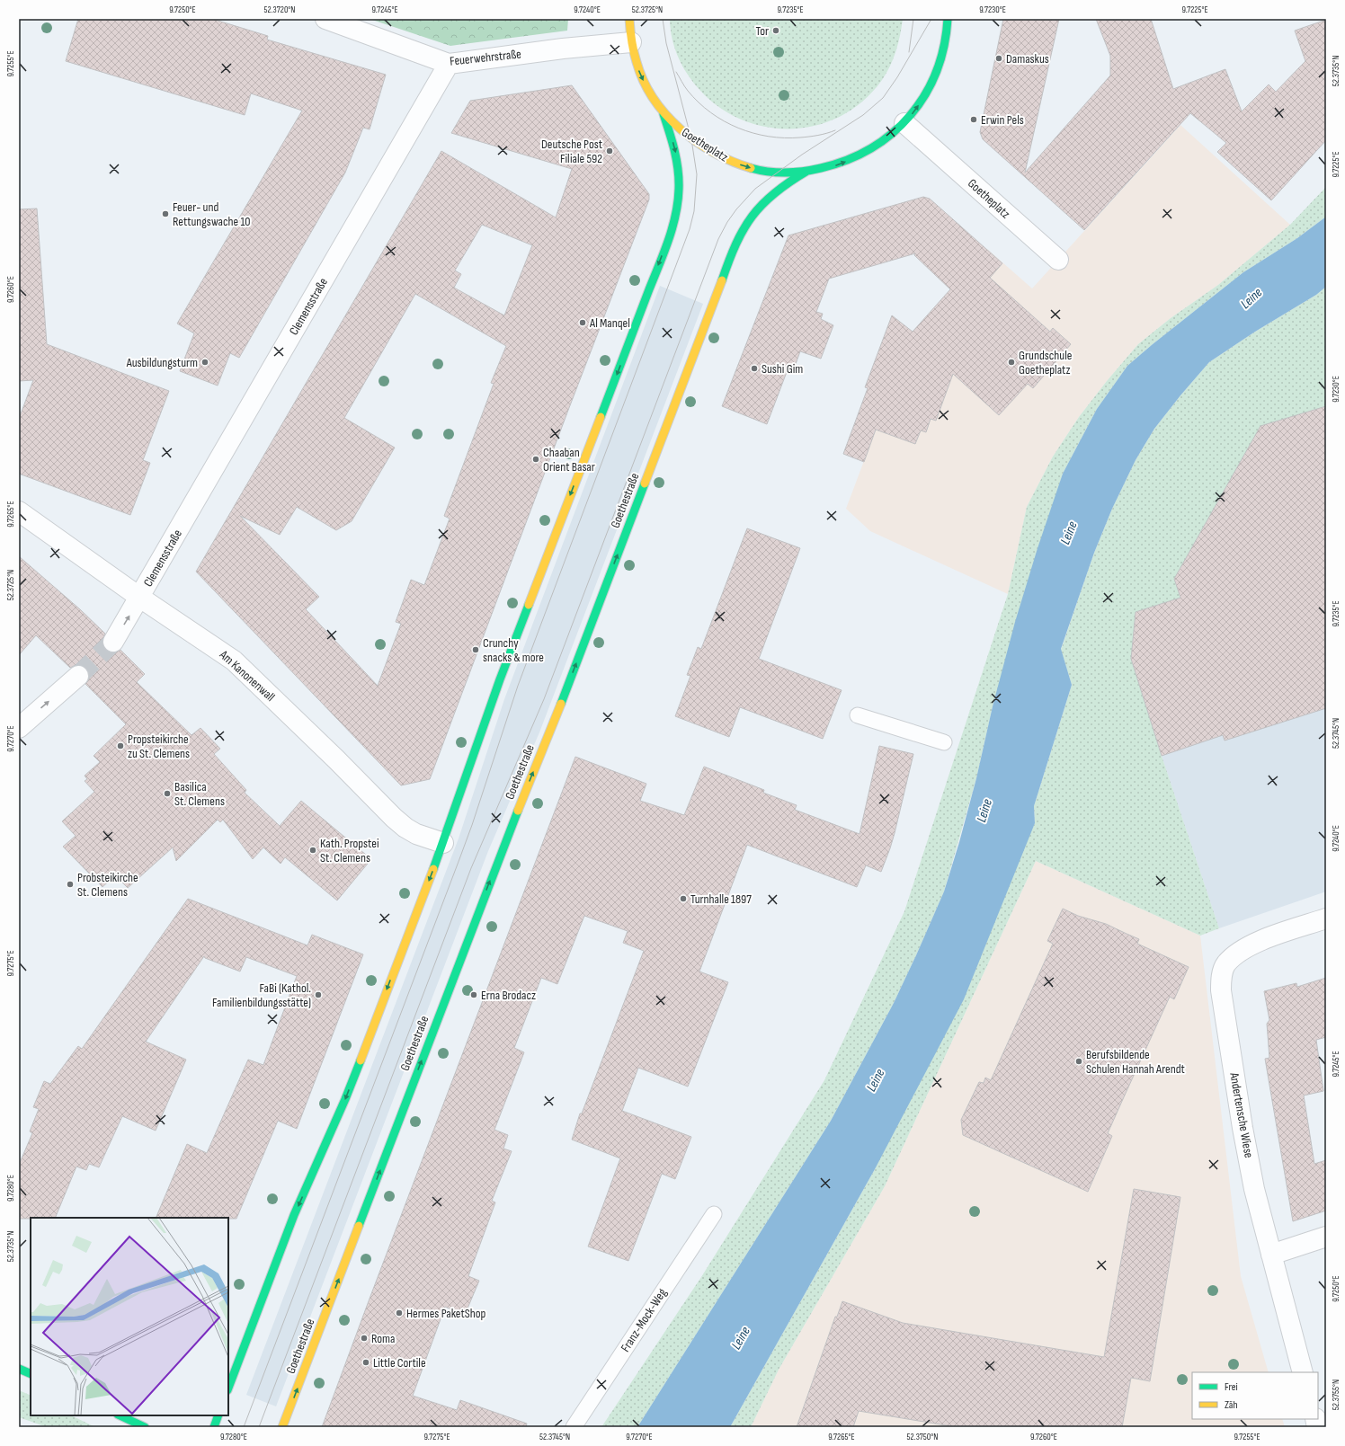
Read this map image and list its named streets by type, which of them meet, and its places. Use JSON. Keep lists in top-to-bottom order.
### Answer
{
  "streets": {
    "street": [
      "Feuerwehrstraße",
      "Goetheplatz",
      "Clemensstraße",
      "Goethestraße",
      "Am Kanonenwall",
      "Andertensche Wiese"
    ],
    "lane": ["Franz-Mock-Weg"]
  },
  "crossings": [
    ["Feuerwehrstraße", "Goetheplatz"],
    ["Feuerwehrstraße", "Clemensstraße"],
    ["Goetheplatz", "Goethestraße"],
    ["Clemensstraße", "Am Kanonenwall"]
  ],
  "water": ["Leine"],
  "places": [
    "Tor",
    "Damaskus",
    "Erwin Pels",
    "Deutsche Post Filiale 592",
    "Feuer- und Rettungswache 10",
    "Al Manqel",
    "Ausbildungsturm",
    "Grundschule Goetheplatz",
    "Sushi Gim",
    "Chaaban Orient Basar",
    "Crunchy snacks & more",
    "Propsteikirche zu St. Clemens",
    "Basilica St. Clemens",
    "Kath. Propstei St. Clemens",
    "Probsteikirche St. Clemens",
    "Turnhalle 1897",
    "FaBi (Kathol. Familienbildungsstätte)",
    "Erna Brodacz",
    "Berufsbildende Schulen Hannah Arendt",
    "Hermes PaketShop",
    "Roma",
    "Little Cortile"
  ],
  "legend": ["Frei", "Zäh"],
  "coordinates": [
    "9.7250°E",
    "52.3720°N",
    "9.7245°E",
    "9.7240°E",
    "52.3725°N",
    "9.7235°E",
    "9.7230°E",
    "9.7225°E",
    "9.7255°E",
    "52.3735°N",
    "9.7260°E",
    "9.7265°E",
    "52.3745°N",
    "9.7270°E",
    "9.7275°E",
    "9.7280°E",
    "52.3755°N",
    "52.3750°N"
  ]
}
